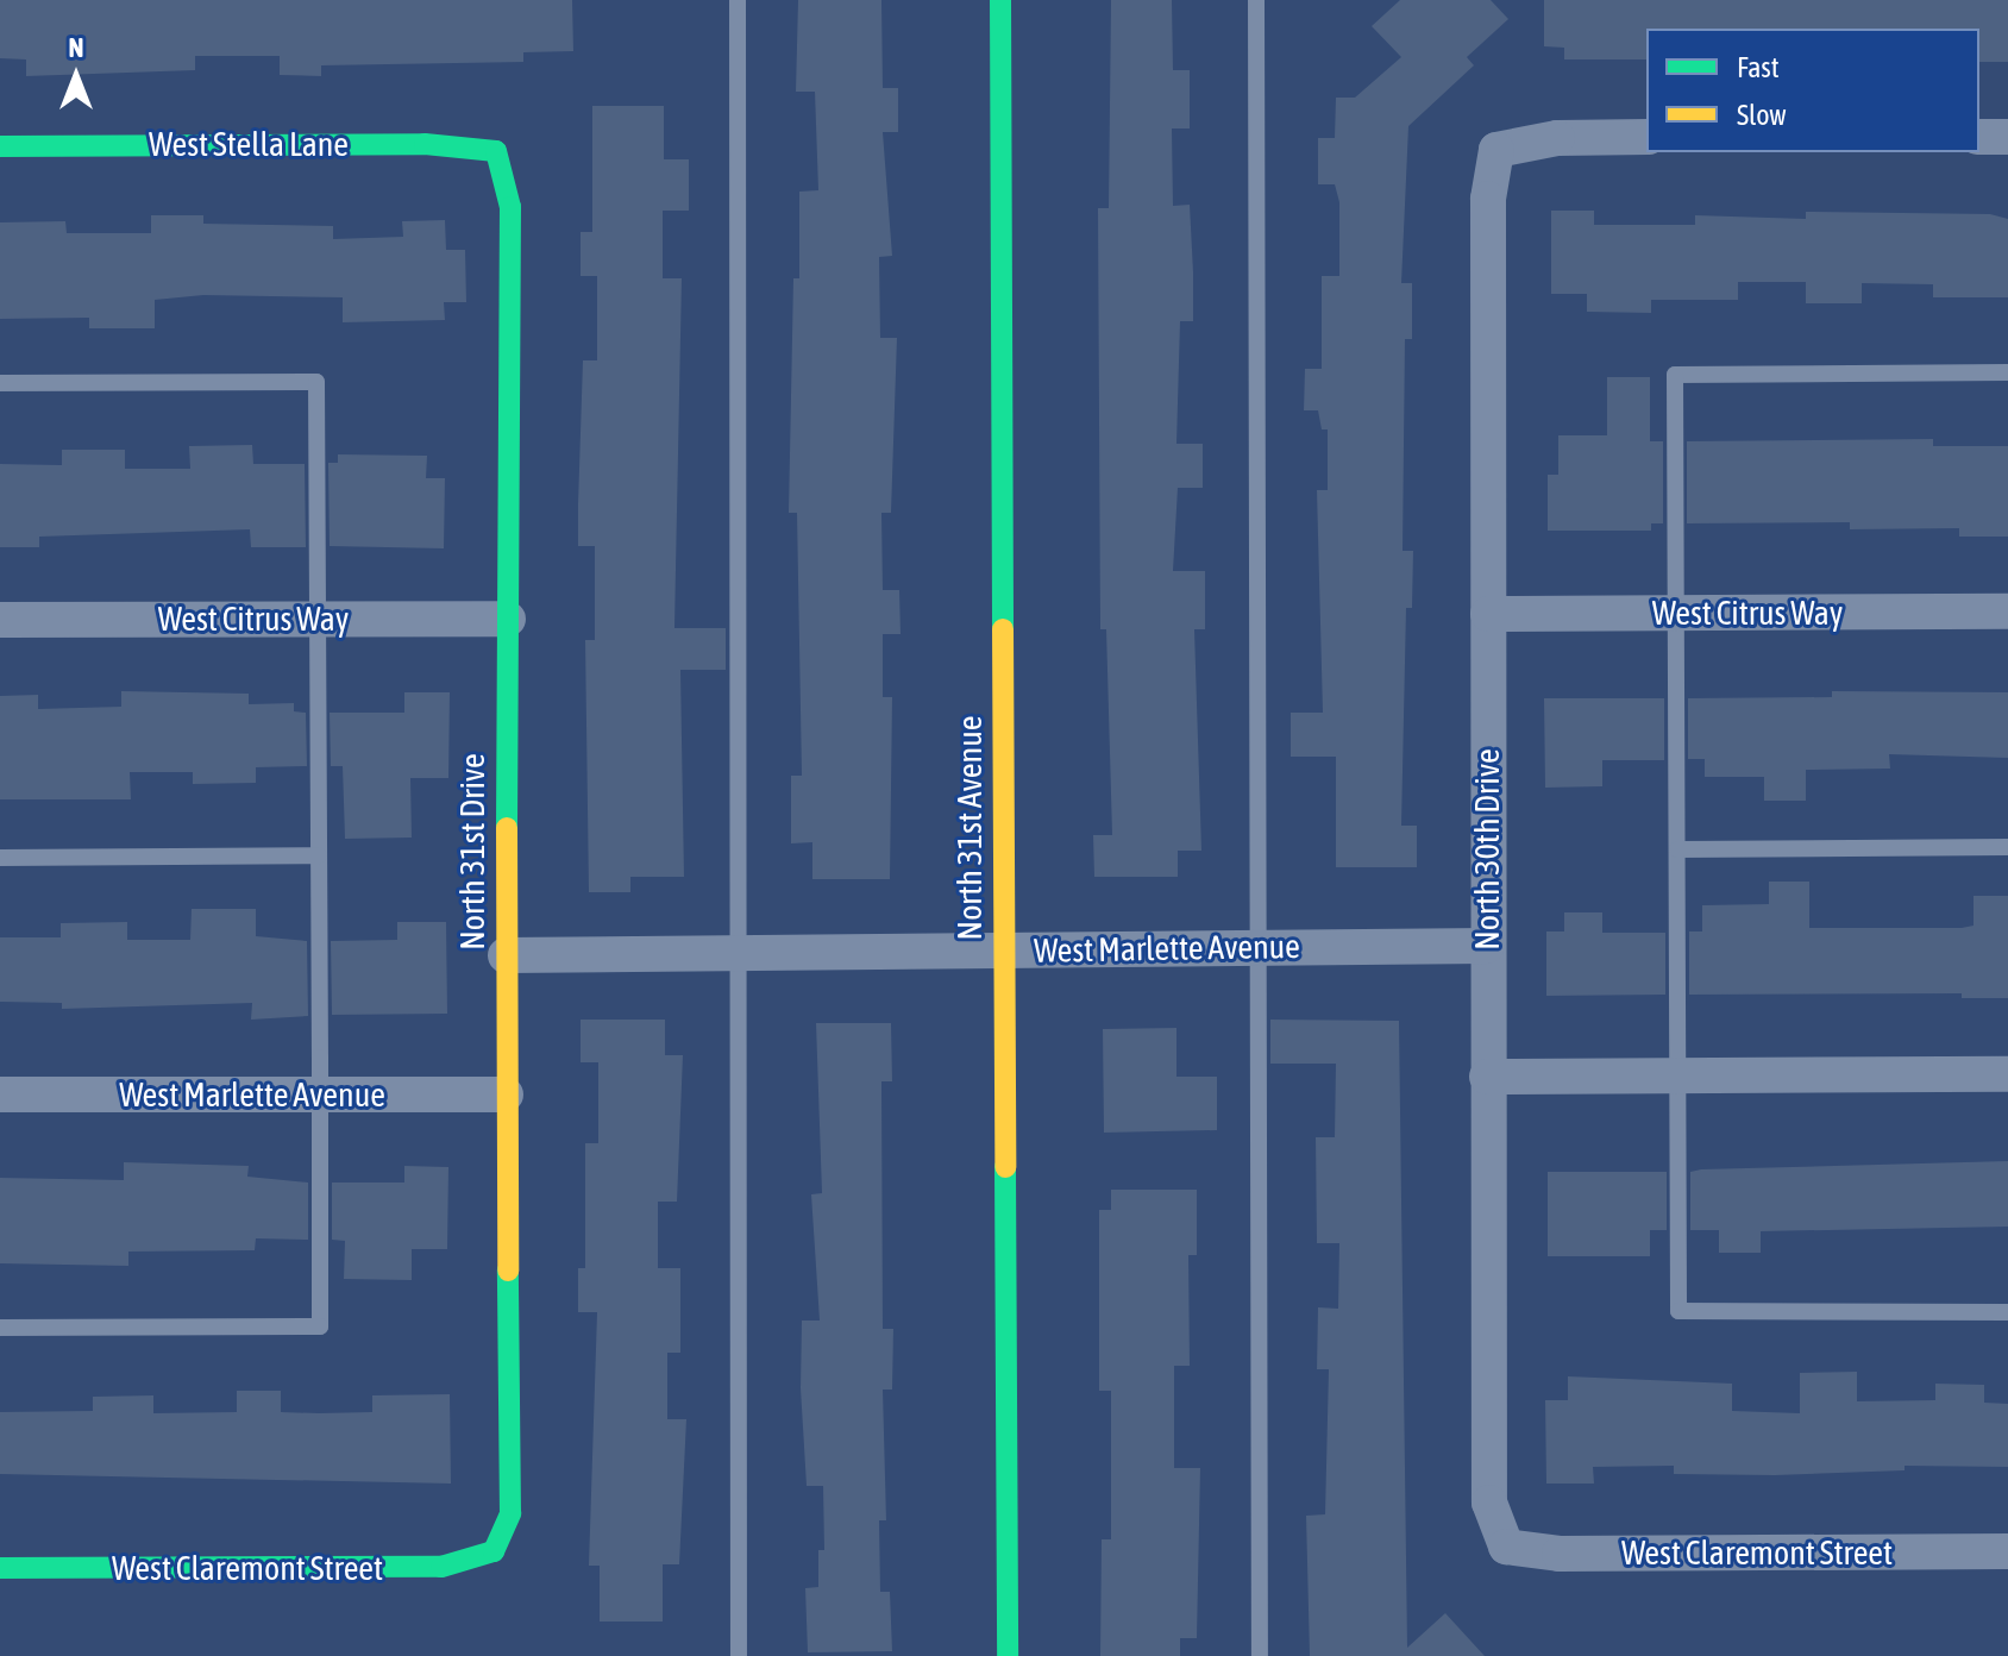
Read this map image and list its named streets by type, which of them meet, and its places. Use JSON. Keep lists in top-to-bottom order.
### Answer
{
  "streets": {
    "street": [
      "West Stella Lane",
      "West Citrus Way",
      "North 31st Avenue",
      "North 30th Drive",
      "North 31st Drive",
      "West Marlette Avenue",
      "West Claremont Street"
    ]
  },
  "crossings": [
    ["West Stella Lane", "North 31st Drive"],
    ["West Citrus Way", "North 30th Drive"],
    ["West Citrus Way", "North 31st Drive"],
    ["North 31st Avenue", "West Marlette Avenue"],
    ["North 30th Drive", "West Marlette Avenue"],
    ["North 30th Drive", "West Claremont Street"],
    ["North 31st Drive", "West Marlette Avenue"],
    ["North 31st Drive", "West Claremont Street"]
  ],
  "legend": ["Fast", "Slow"],
  "north": "top"
}
